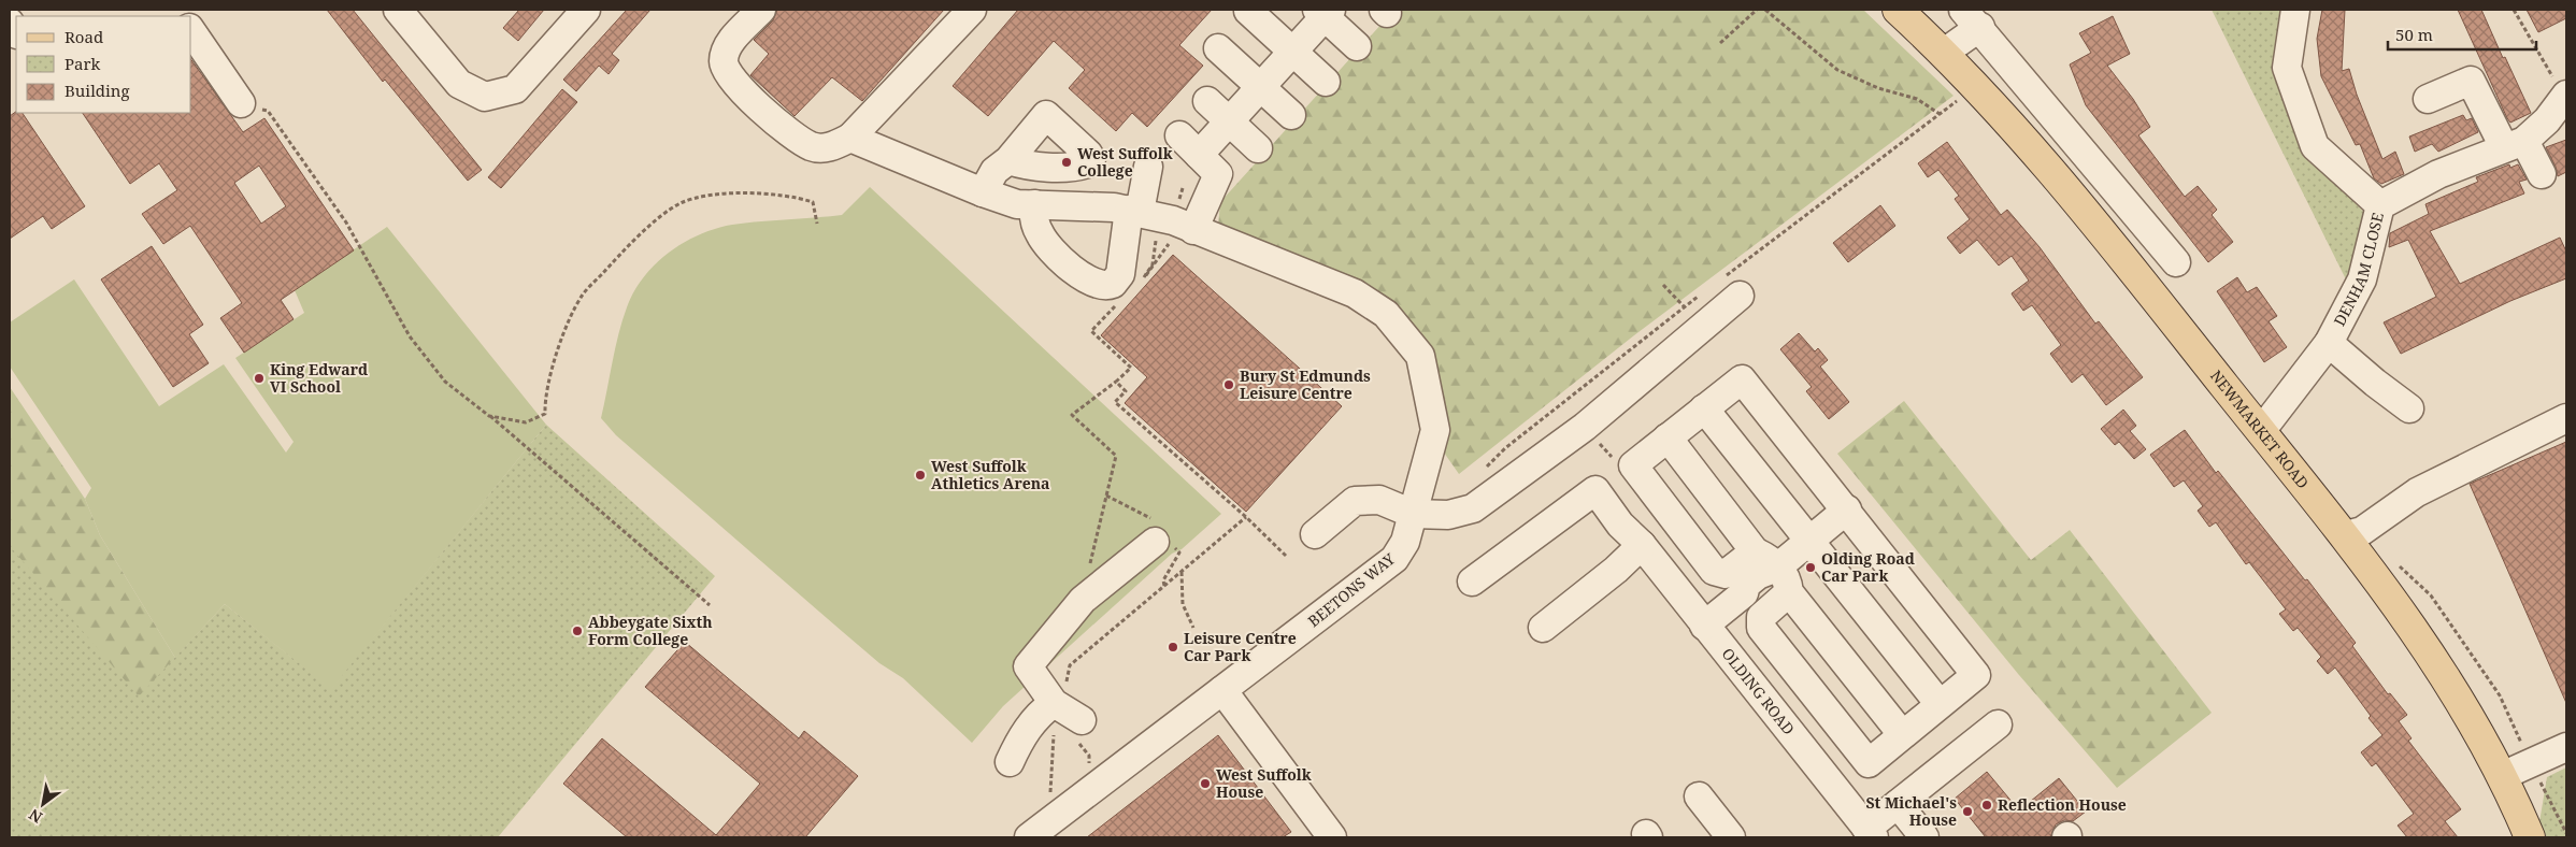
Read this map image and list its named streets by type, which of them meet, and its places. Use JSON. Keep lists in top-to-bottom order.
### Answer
{
  "streets": {
    "main road": ["NEWMARKET ROAD"],
    "street": ["DENHAM CLOSE", "BEETONS WAY", "OLDING ROAD"]
  },
  "crossings": [
    ["DENHAM CLOSE", "NEWMARKET ROAD"]
  ],
  "places": [
    "West Suffolk College",
    "King Edward VI School",
    "Bury St Edmunds Leisure Centre",
    "West Suffolk Athletics Arena",
    "Olding Road Car Park",
    "Abbeygate Sixth Form College",
    "Leisure Centre Car Park",
    "West Suffolk House",
    "Reflection House",
    "St Michael's House"
  ],
  "legend": ["Road", "Park", "Building"],
  "scale_bar": "50 m",
  "north": "bottom left"
}
